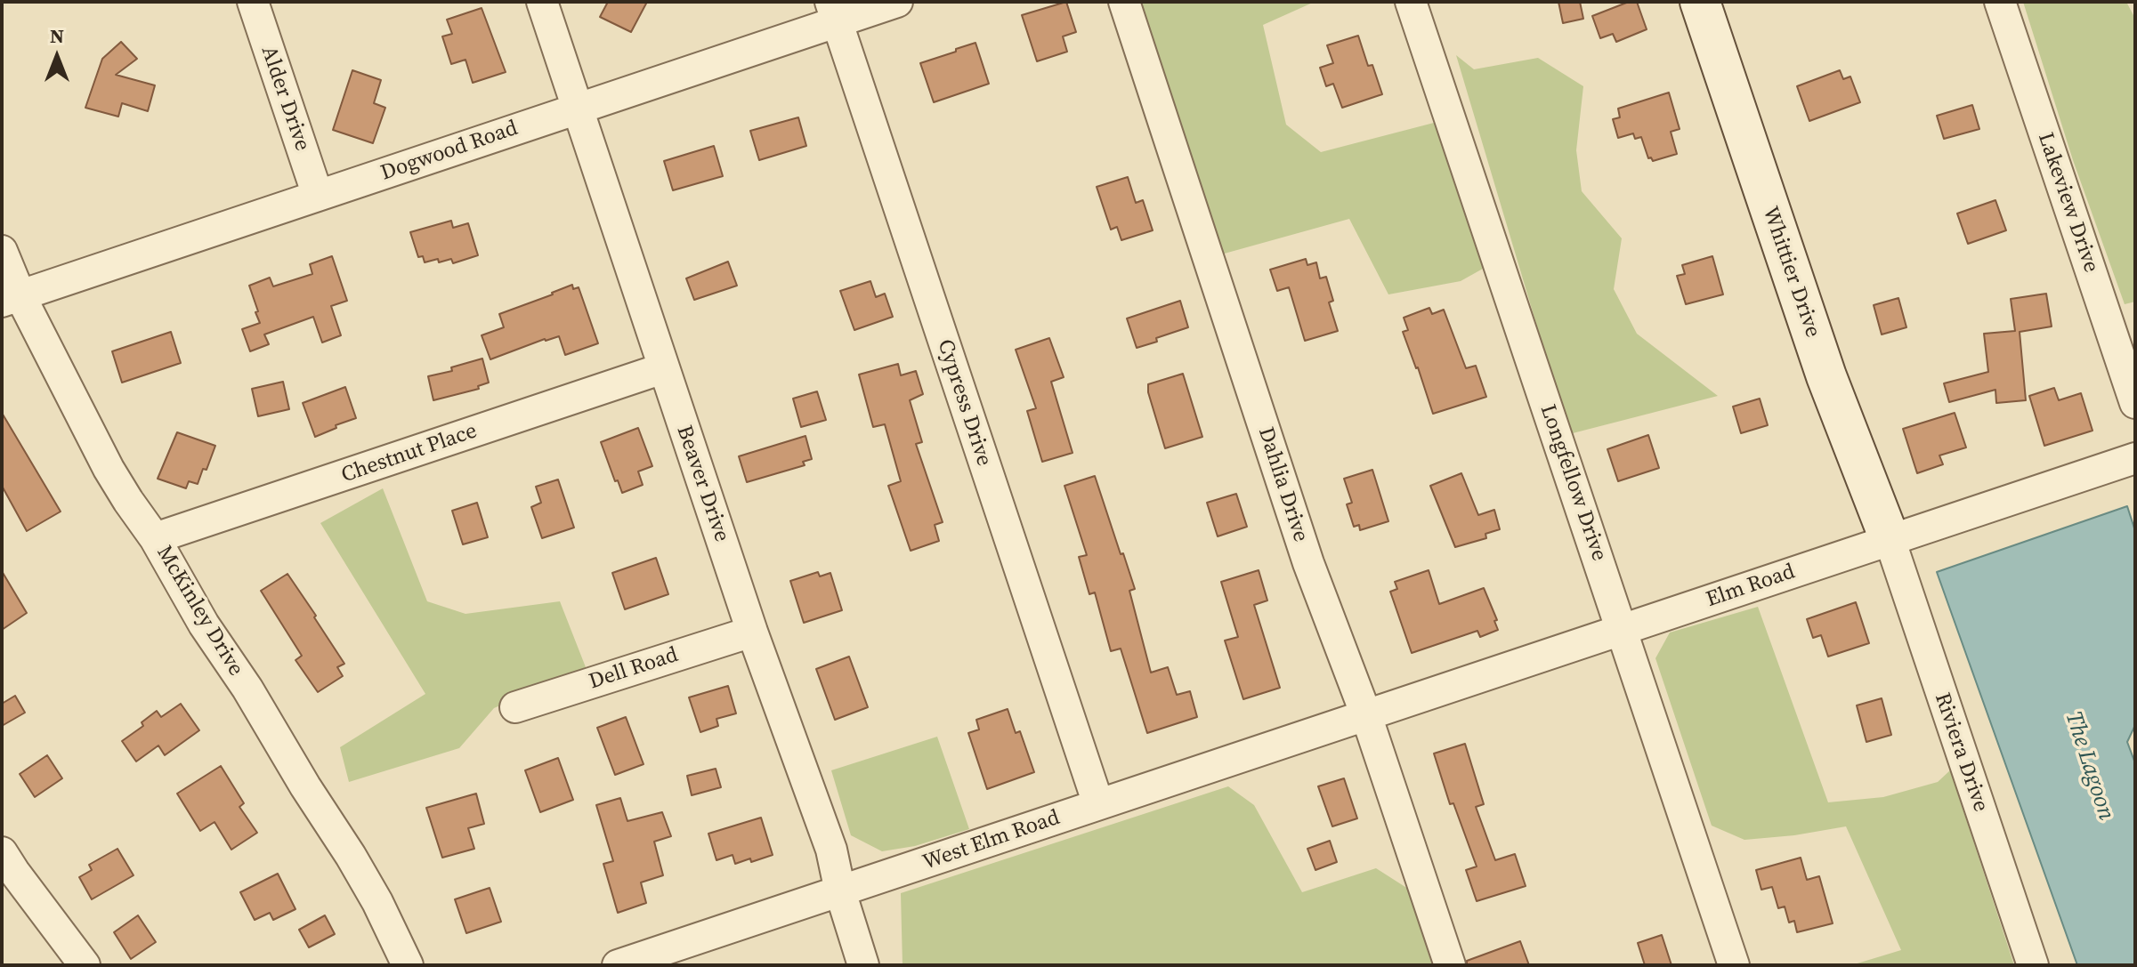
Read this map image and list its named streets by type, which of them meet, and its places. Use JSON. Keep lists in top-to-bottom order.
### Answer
{
  "streets": {
    "street": [
      "Alder Drive",
      "Dogwood Road",
      "Lakeview Drive",
      "Whittier Drive",
      "Cypress Drive",
      "Chestnut Place",
      "Longfellow Drive",
      "Beaver Drive",
      "Dahlia Drive",
      "Elm Road",
      "McKinley Drive",
      "Dell Road",
      "Riviera Drive",
      "West Elm Road"
    ]
  },
  "crossings": [
    ["Alder Drive", "Dogwood Road"],
    ["Dogwood Road", "Cypress Drive"],
    ["Dogwood Road", "Beaver Drive"],
    ["Dogwood Road", "McKinley Drive"],
    ["Whittier Drive", "Elm Road"],
    ["Whittier Drive", "Riviera Drive"],
    ["Cypress Drive", "West Elm Road"],
    ["Chestnut Place", "Beaver Drive"],
    ["Chestnut Place", "McKinley Drive"],
    ["Longfellow Drive", "Elm Road"],
    ["Beaver Drive", "Dell Road"],
    ["Beaver Drive", "West Elm Road"],
    ["Dahlia Drive", "Elm Road"],
    ["Dahlia Drive", "West Elm Road"],
    ["Elm Road", "Riviera Drive"],
    ["Elm Road", "West Elm Road"]
  ],
  "water": ["The Lagoon"],
  "north": "top"
}
